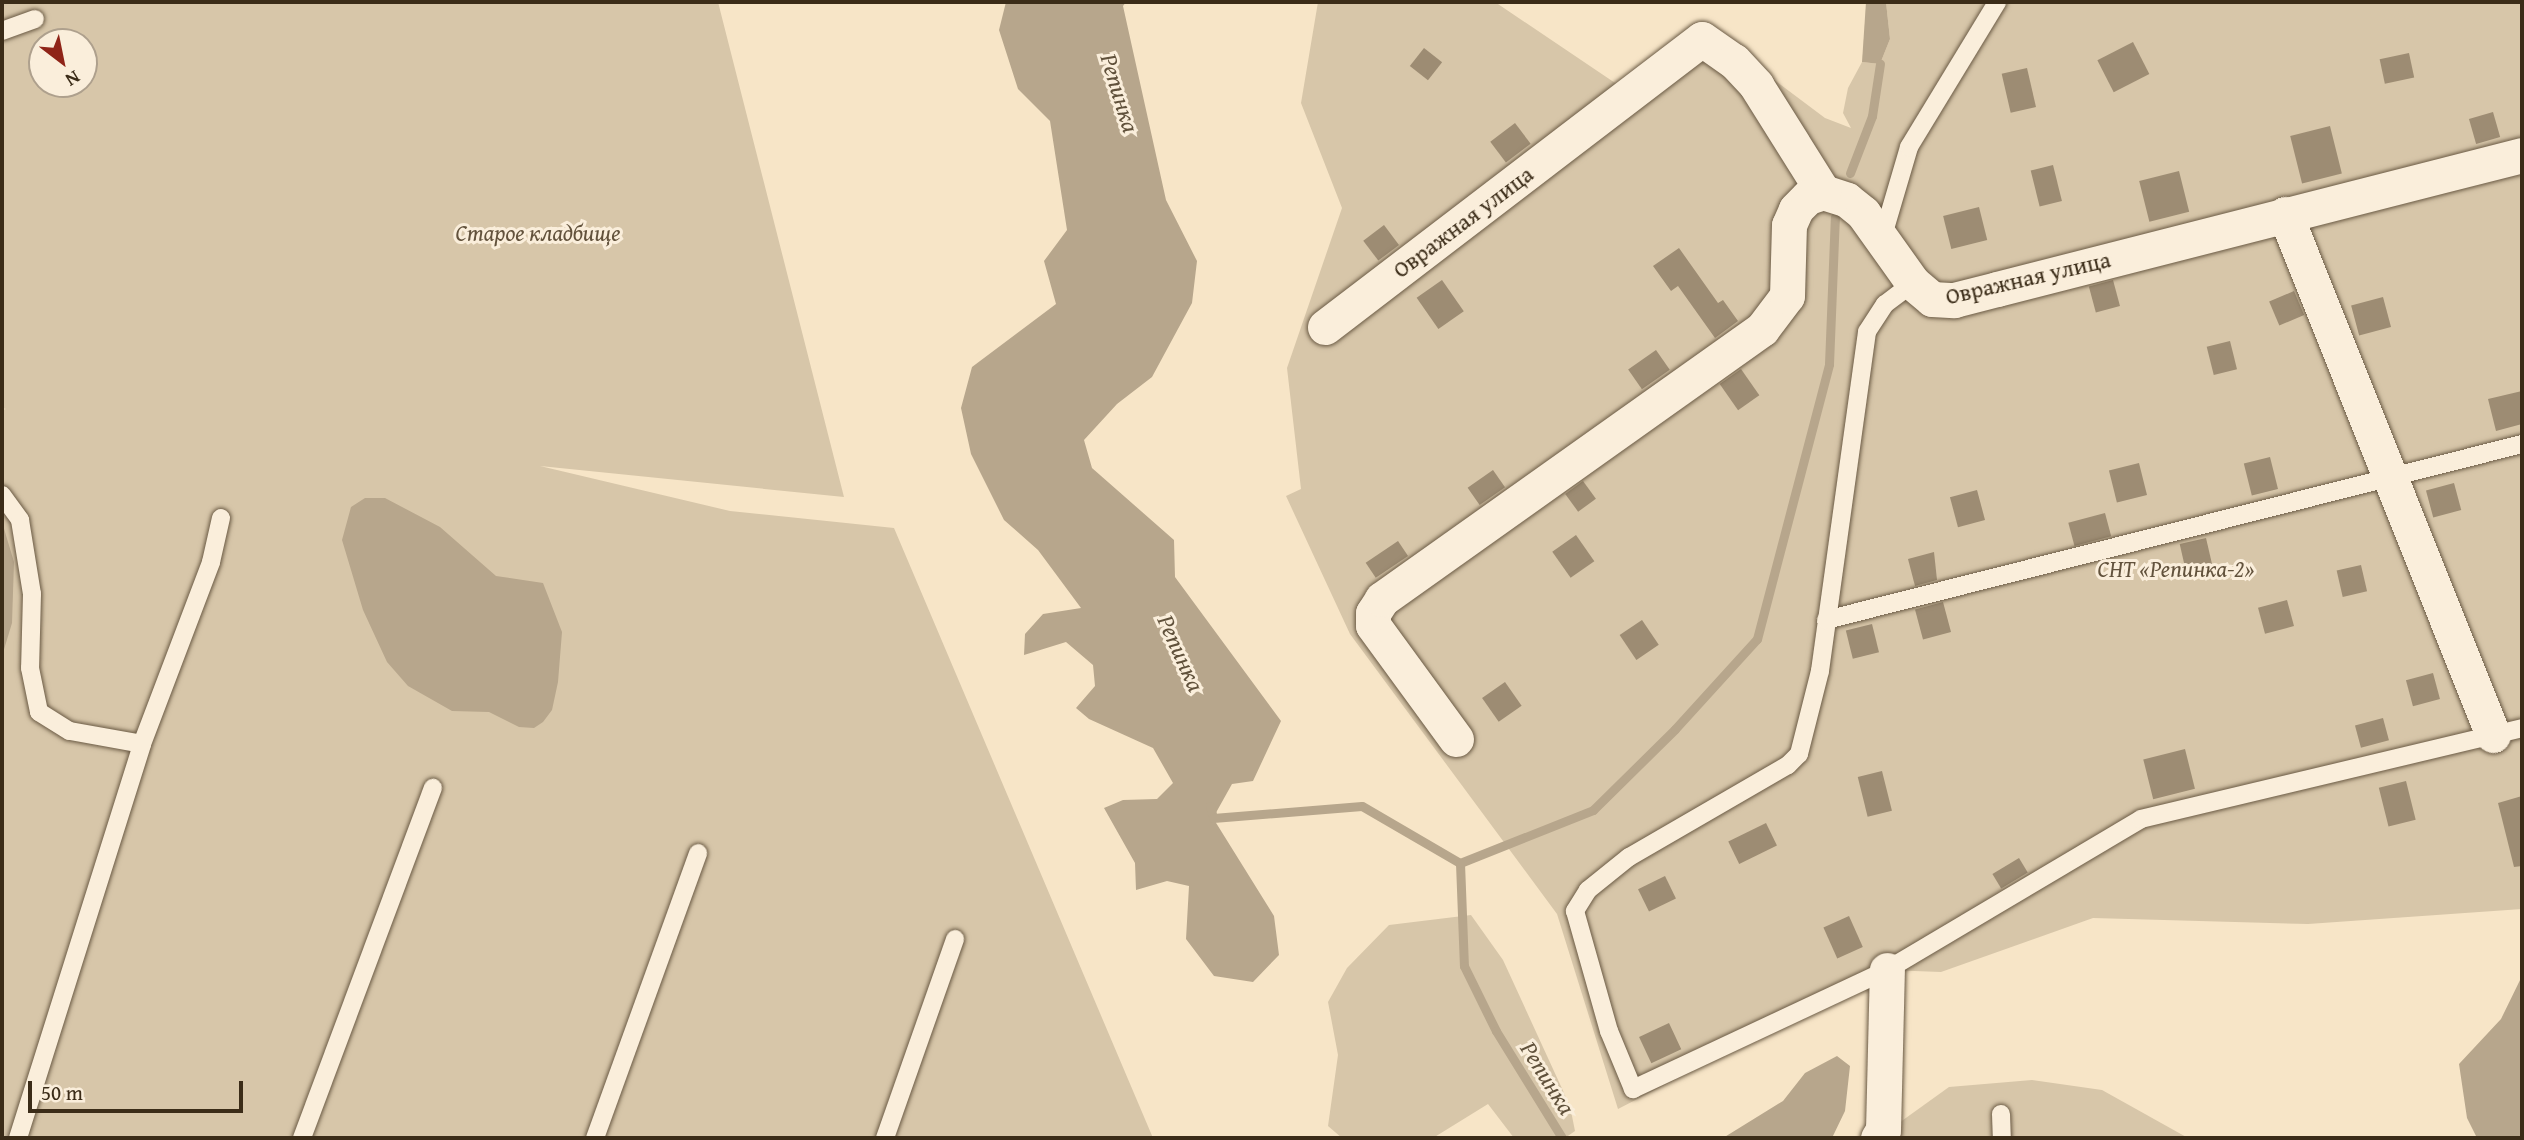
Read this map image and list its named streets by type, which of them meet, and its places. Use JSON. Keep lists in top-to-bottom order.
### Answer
{
  "streets": {
    "street": ["Овражная улица"]
  },
  "water": ["Репинка"],
  "parks": ["Старое кладбище", "СНТ «Репинка-2»"],
  "scale_bar": "50 m",
  "north": "bottom right"
}
